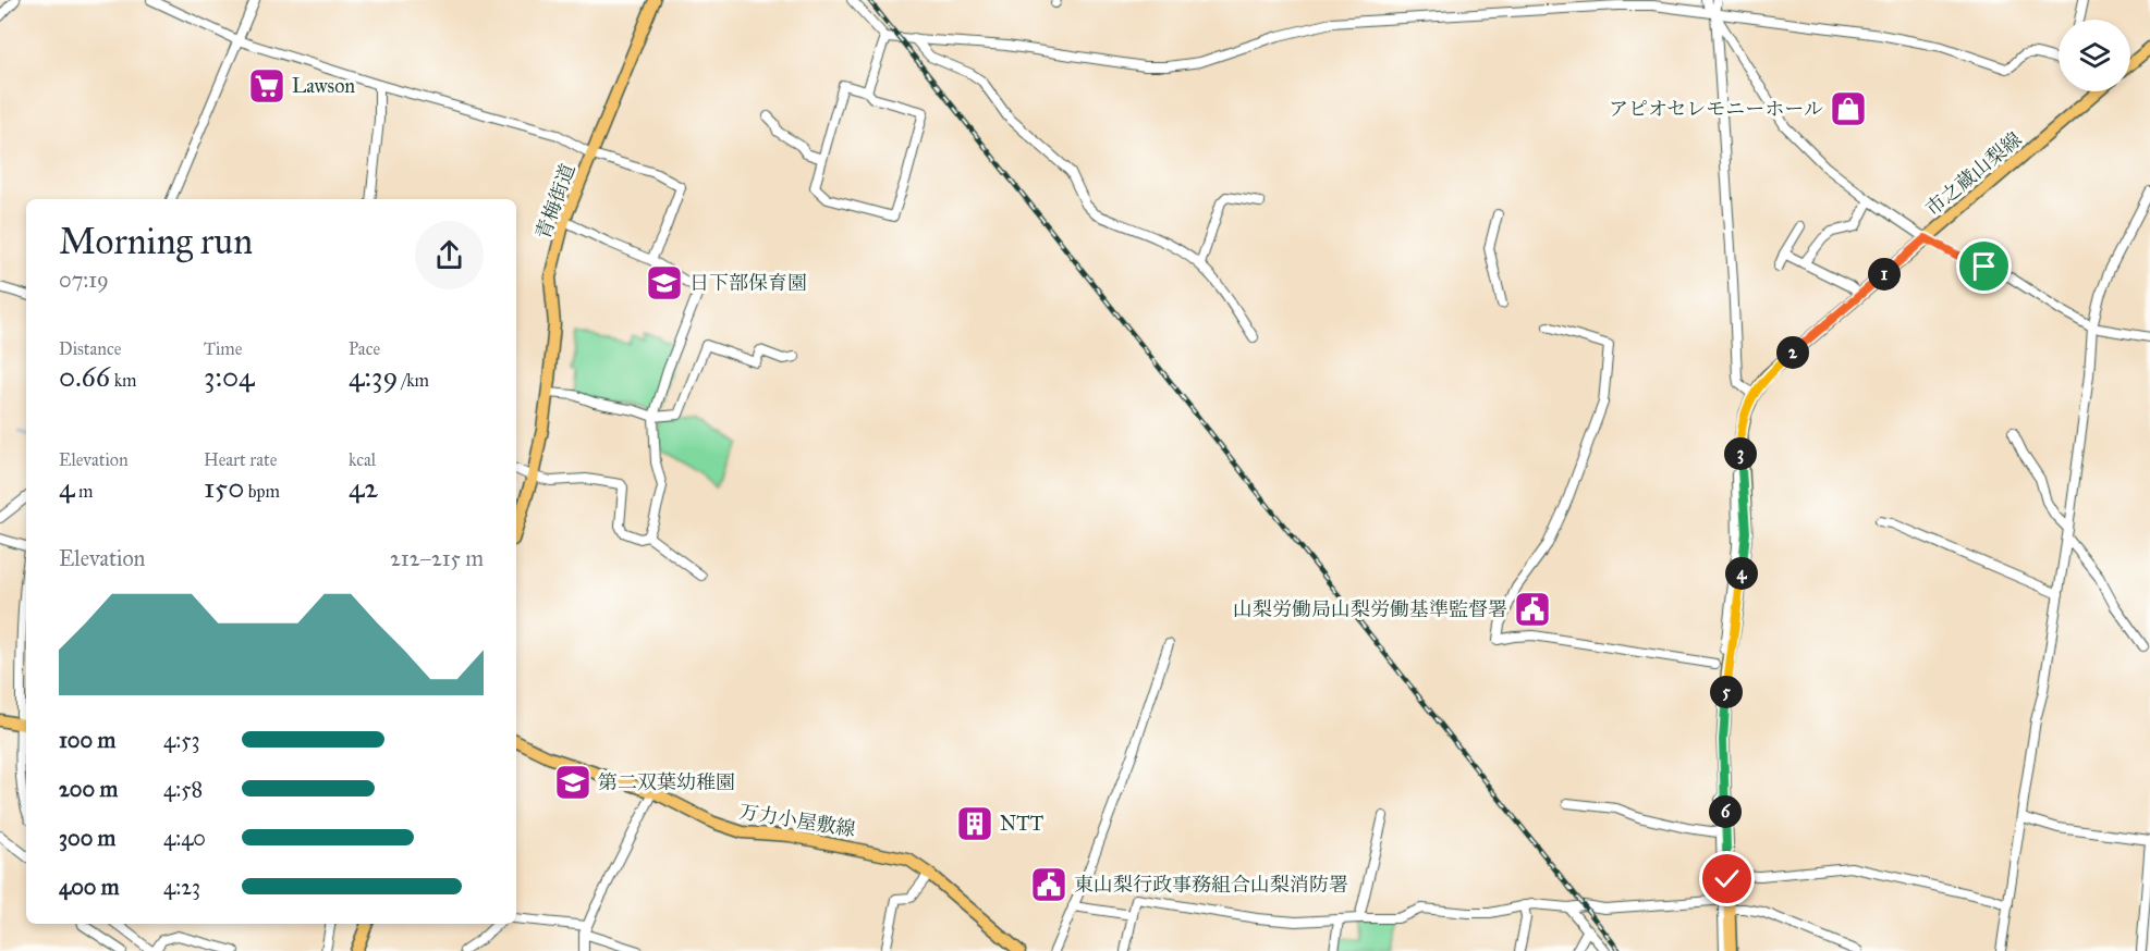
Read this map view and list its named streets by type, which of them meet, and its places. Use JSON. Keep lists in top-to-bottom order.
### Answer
{
  "streets": {
    "main road": ["市之蔵山梨線", "青梅街道", "万力小屋敷線"]
  },
  "places": {
    "supermarket": ["Lawson"],
    "shop": ["アピオセレモニーホール"],
    "school or university": ["日下部保育園", "第二双葉幼稚園"],
    "public building": ["山梨労働局山梨労働基準監督署", "東山梨行政事務組合山梨消防署"],
    "building": ["NTT"]
  },
  "page": {
    "heading": ["Morning run", "07:19"],
    "pins": [
      "1",
      "2",
      "3",
      "4",
      "5",
      "6"
    ],
    "stats": [
      ["Distance", "0.66 km"],
      ["Time", "3:04"],
      ["Pace", "4:39 /km"],
      ["Elevation", "4 m"],
      ["Heart rate", "150 bpm"],
      ["kcal", "42"]
    ],
    "chart": ["Elevation", "212–215 m"],
    "list": [
      {
        "name": "100 m",
        "note": "4:53"
      },
      {
        "name": "200 m",
        "note": "4:58"
      },
      {
        "name": "300 m",
        "note": "4:40"
      },
      {
        "name": "400 m",
        "note": "4:23"
      }
    ]
  }
}
